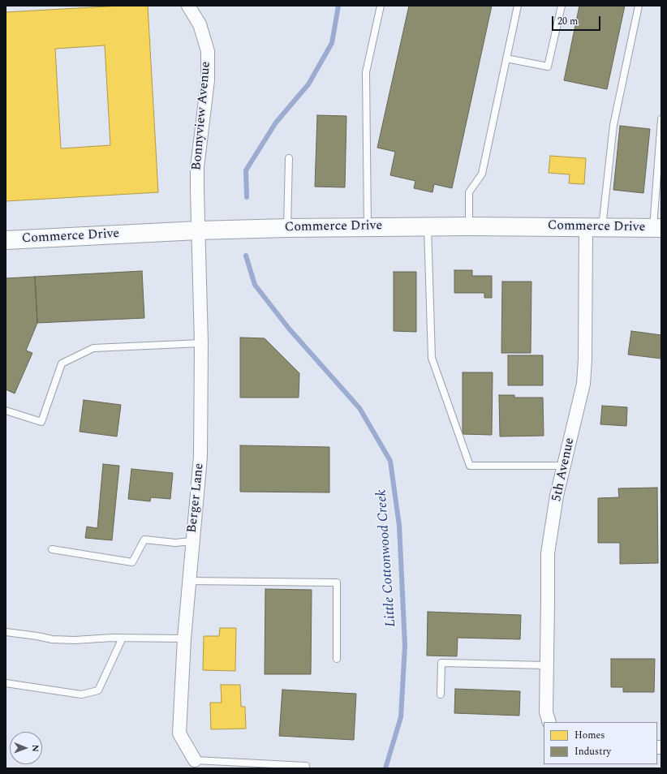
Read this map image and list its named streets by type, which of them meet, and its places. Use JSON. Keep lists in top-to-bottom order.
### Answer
{
  "streets": {
    "street": [
      "Bonnyview Avenue",
      "Commerce Drive",
      "5th Avenue",
      "Berger Lane"
    ]
  },
  "crossings": [
    ["Bonnyview Avenue", "Commerce Drive"],
    ["Bonnyview Avenue", "Berger Lane"],
    ["Commerce Drive", "5th Avenue"],
    ["Commerce Drive", "Berger Lane"]
  ],
  "water": ["Little Cottonwood Creek"],
  "legend": ["Homes", "Industry"],
  "scale_bar": "20 m",
  "north": "right"
}
